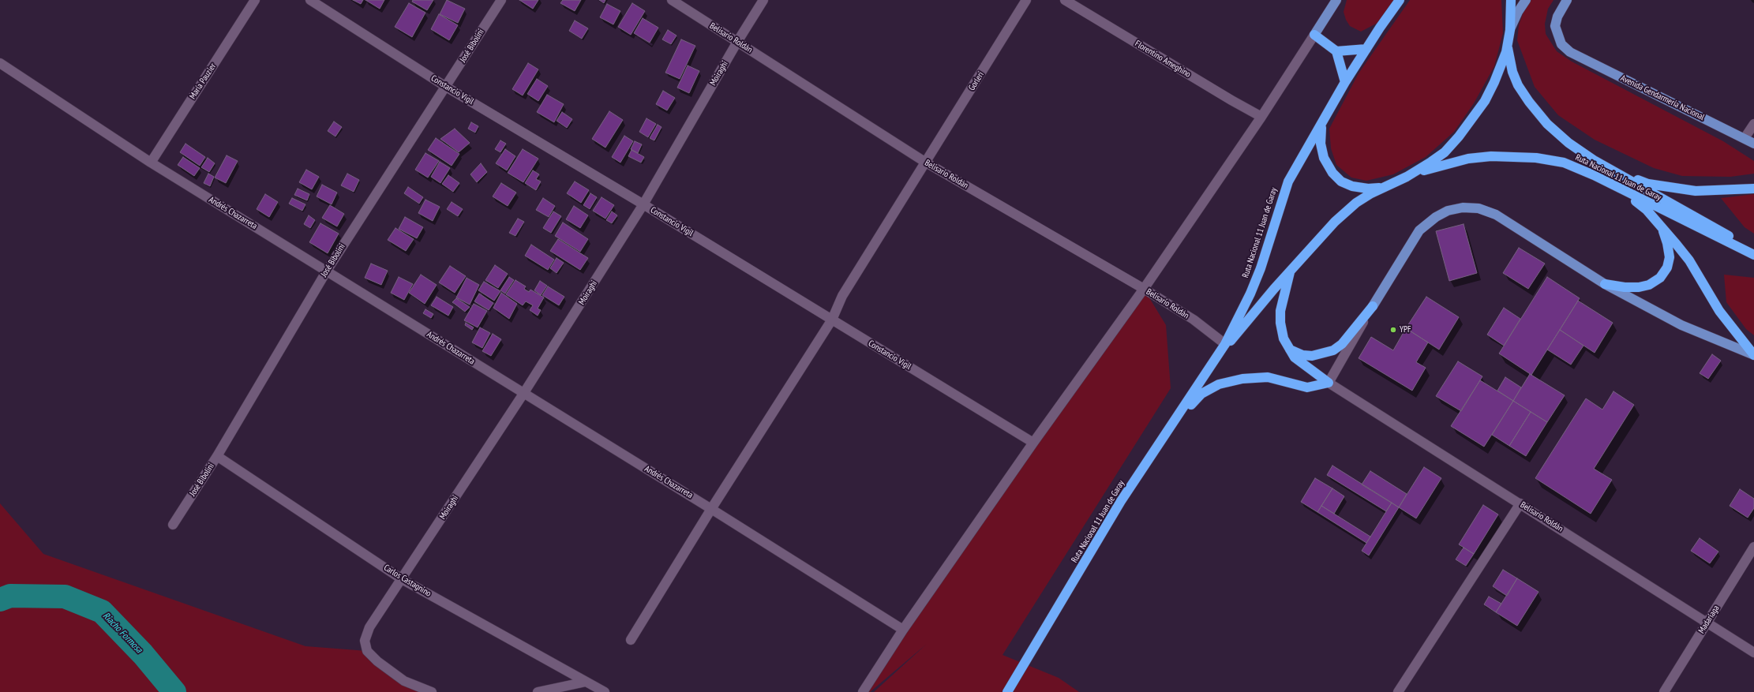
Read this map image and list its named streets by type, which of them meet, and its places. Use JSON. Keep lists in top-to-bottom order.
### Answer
{
  "streets": {
    "highway": ["Ruta Nacional 11 Juan de Garay"],
    "main road": ["Avenida Gendarmería Nacional"],
    "street": [
      "Belisario Roldán",
      "José Bibolini",
      "Florentino Ameghino",
      "Moiraghi",
      "María Pauzier",
      "Gorleri",
      "Constancio Vigil",
      "Andrés Chazarreta",
      "Carlos Castagnino",
      "Madariaga"
    ]
  },
  "crossings": [
    ["Belisario Roldán", "Moiraghi"],
    ["Belisario Roldán", "Gorleri"],
    ["Belisario Roldán", "Ruta Nacional 11 Juan de Garay"],
    ["Belisario Roldán", "Madariaga"],
    ["José Bibolini", "Constancio Vigil"],
    ["José Bibolini", "Andrés Chazarreta"],
    ["José Bibolini", "Carlos Castagnino"],
    ["Moiraghi", "Constancio Vigil"],
    ["Moiraghi", "Andrés Chazarreta"],
    ["Moiraghi", "Carlos Castagnino"],
    ["María Pauzier", "Andrés Chazarreta"],
    ["Gorleri", "Constancio Vigil"],
    ["Gorleri", "Andrés Chazarreta"]
  ],
  "water": ["Riacho Formosa"],
  "places": ["YPF"]
}
